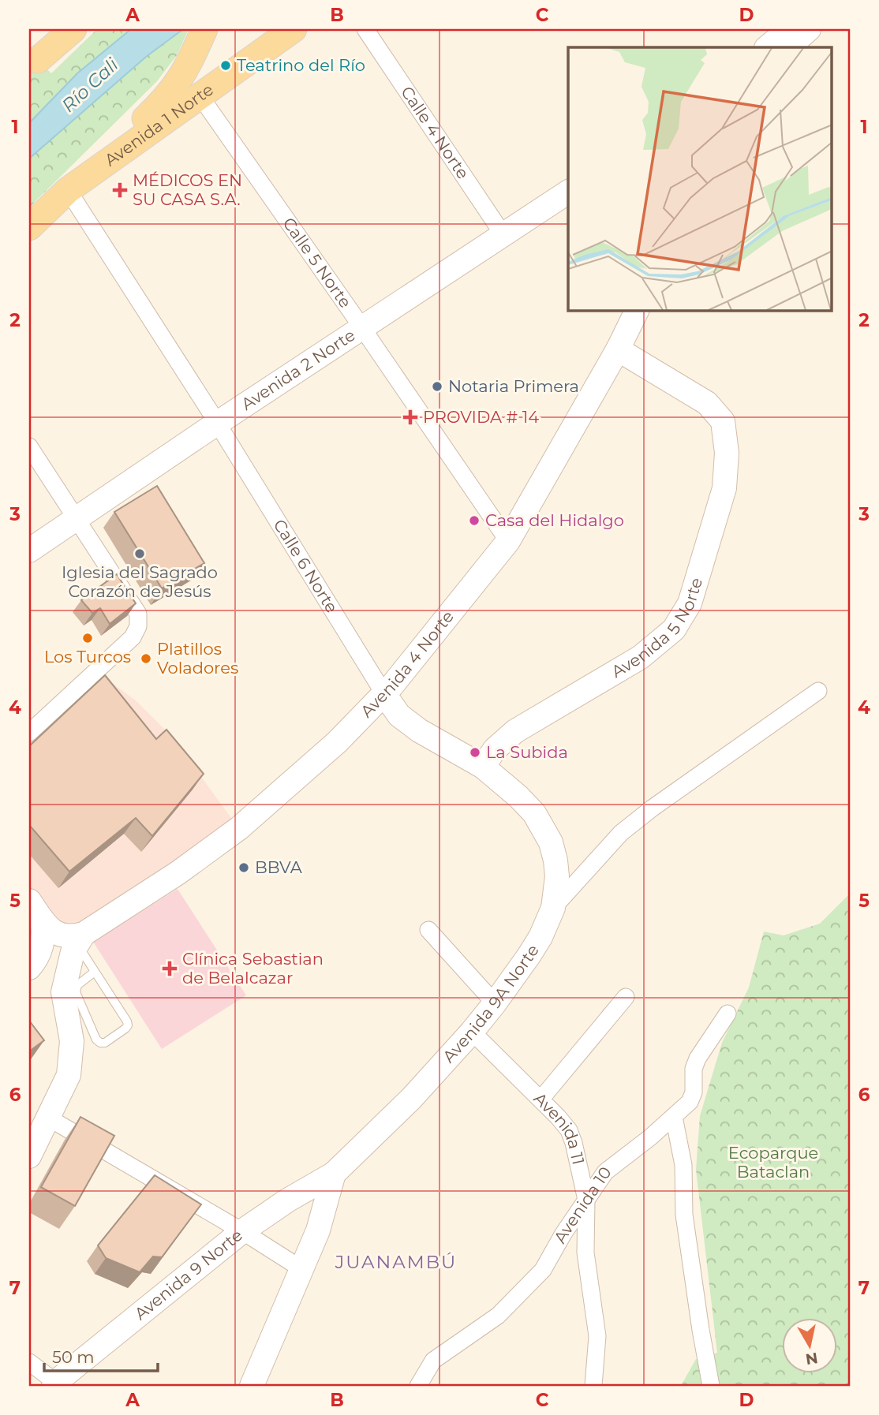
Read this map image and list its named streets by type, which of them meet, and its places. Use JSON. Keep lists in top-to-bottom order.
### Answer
{
  "streets": {
    "main road": [
      "Avenida 1 Norte",
      "Avenida 2 Norte",
      "Calle 6 Norte",
      "Avenida 5 Norte",
      "Avenida 4 Norte",
      "Avenida 9A Norte",
      "Avenida 9 Norte"
    ],
    "street": [
      "Calle 4 Norte",
      "Calle 5 Norte",
      "Avenida 11",
      "Avenida 10"
    ]
  },
  "crossings": [
    ["Avenida 1 Norte", "Calle 5 Norte"],
    ["Avenida 1 Norte", "Calle 6 Norte"],
    ["Calle 4 Norte", "Avenida 2 Norte"],
    ["Calle 5 Norte", "Avenida 2 Norte"],
    ["Calle 5 Norte", "Avenida 4 Norte"],
    ["Avenida 2 Norte", "Calle 6 Norte"],
    ["Calle 6 Norte", "Avenida 5 Norte"],
    ["Calle 6 Norte", "Avenida 4 Norte"],
    ["Calle 6 Norte", "Avenida 9A Norte"],
    ["Avenida 5 Norte", "Avenida 4 Norte"],
    ["Avenida 9A Norte", "Avenida 11"],
    ["Avenida 9A Norte", "Avenida 9 Norte"],
    ["Avenida 11", "Avenida 10"]
  ],
  "districts": ["JUANAMBÚ"],
  "water": ["Río Cali"],
  "parks": ["Ecoparque Bataclan"],
  "places": {
    "other": [
      "Teatrino del Río",
      "Notaria Primera",
      "Casa del Hidalgo",
      "Iglesia del Sagrado Corazón de Jesús",
      "Los Turcos",
      "Platillos Voladores",
      "La Subida",
      "BBVA"
    ],
    "health": ["MÉDICOS EN SU CASA S.A.", "PROVIDA # 14", "Clínica Sebastian de Belalcazar"]
  },
  "scale_bar": "50 m",
  "north": "bottom",
  "grid": {
    "columns": [
      "A",
      "B",
      "C",
      "D"
    ],
    "rows": [
      "1",
      "2",
      "3",
      "4",
      "5",
      "6",
      "7"
    ]
  }
}
